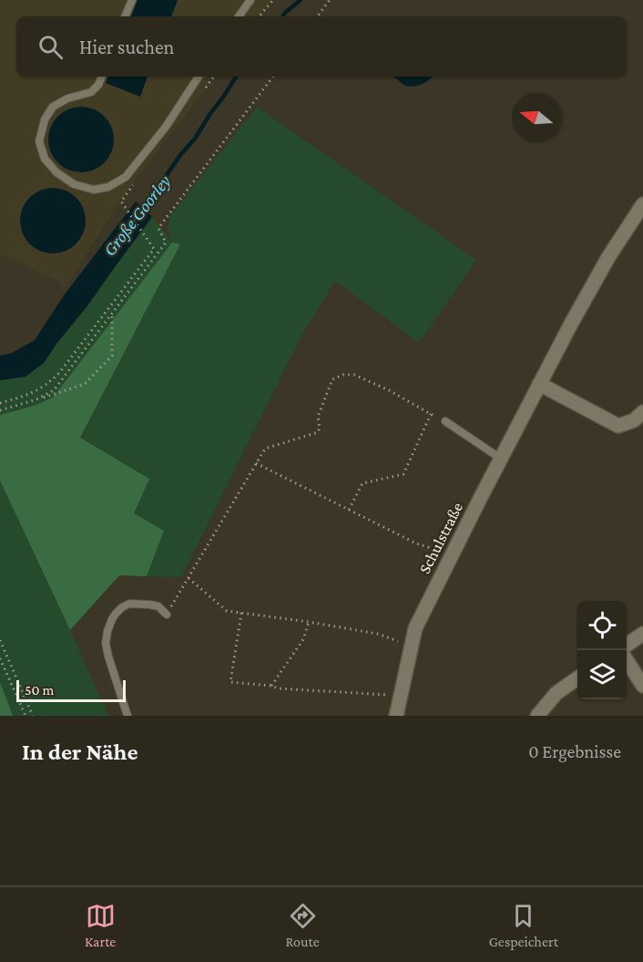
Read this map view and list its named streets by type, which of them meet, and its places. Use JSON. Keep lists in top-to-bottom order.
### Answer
{
  "streets": {
    "street": ["Schulstraße"]
  },
  "water": ["Große Goorley"],
  "scale_bar": "50 m",
  "north": "left",
  "page": {
    "search": "Hier suchen",
    "scale": "50 m",
    "heading": ["In der Nähe", "0 Ergebnisse"],
    "nav": ["Karte", "Route", "Gespeichert"]
  }
}
